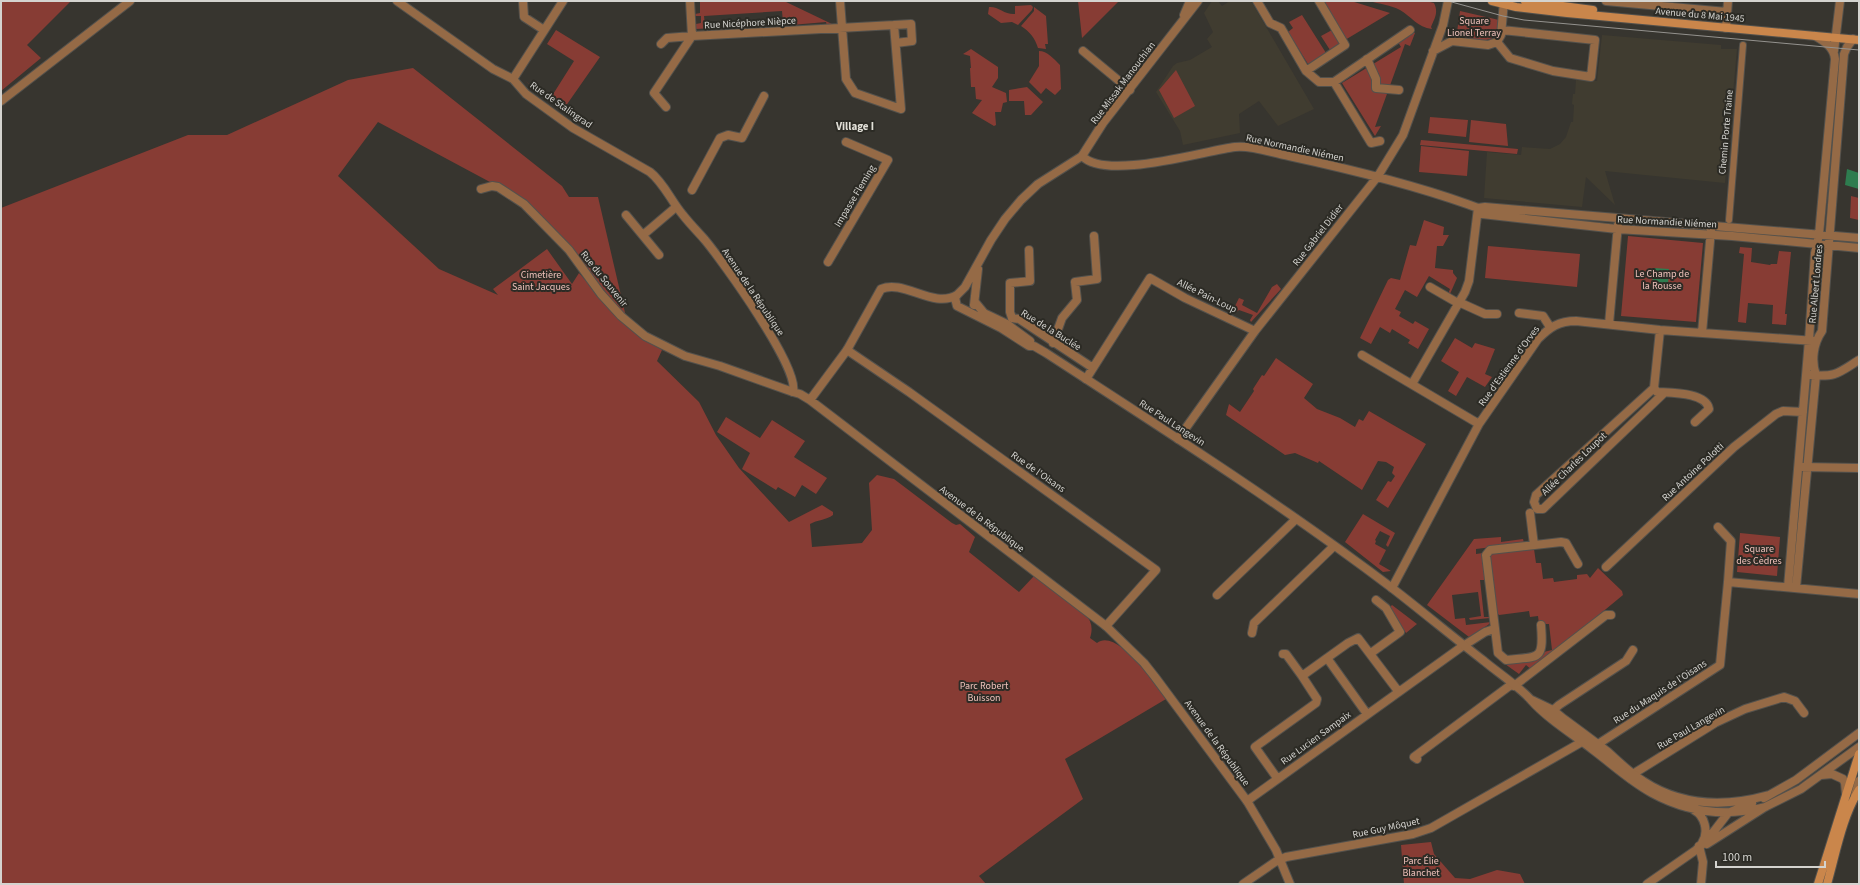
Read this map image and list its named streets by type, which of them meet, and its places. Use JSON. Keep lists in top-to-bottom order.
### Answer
{
  "streets": {
    "main road": ["Avenue du 8 Mai 1945"],
    "street": [
      "Rue Nicéphore Nièpce",
      "Rue Missak Manouchian",
      "Rue de Stalingrad",
      "Chemin Porte Traine",
      "Rue Normandie Niémen",
      "Impasse Fleming",
      "Rue Gabriel Didier",
      "Rue du Souvenir",
      "Rue Albert Londres",
      "Avenue de la République",
      "Allée Pain-Loup",
      "Rue de la Buclée",
      "Rue d'Estienne d'Orves",
      "Rue Paul Langevin",
      "Allée Charles Loupot",
      "Rue de l'Oisans",
      "Rue Antoine Polotti",
      "Rue du Maquis de l'Oisans",
      "Rue Lucien Sampaix",
      "Rue Guy Môquet"
    ]
  },
  "crossings": [
    ["Avenue du 8 Mai 1945", "Rue Albert Londres"],
    ["Rue Missak Manouchian", "Rue Normandie Niémen"],
    ["Rue de Stalingrad", "Avenue de la République"],
    ["Chemin Porte Traine", "Rue Normandie Niémen"],
    ["Rue Normandie Niémen", "Rue Gabriel Didier"],
    ["Rue Normandie Niémen", "Rue Albert Londres"],
    ["Rue Gabriel Didier", "Allée Pain-Loup"],
    ["Rue Gabriel Didier", "Rue Paul Langevin"],
    ["Rue du Souvenir", "Avenue de la République"],
    ["Rue Albert Londres", "Rue d'Estienne d'Orves"],
    ["Rue Albert Londres", "Rue Antoine Polotti"],
    ["Avenue de la République", "Rue de l'Oisans"],
    ["Avenue de la République", "Rue Lucien Sampaix"],
    ["Avenue de la République", "Rue Guy Môquet"],
    ["Allée Pain-Loup", "Rue de la Buclée"],
    ["Rue de la Buclée", "Rue Paul Langevin"],
    ["Rue d'Estienne d'Orves", "Rue Paul Langevin"],
    ["Rue Paul Langevin", "Rue du Maquis de l'Oisans"],
    ["Rue Paul Langevin", "Rue Lucien Sampaix"],
    ["Rue Paul Langevin", "Rue Guy Môquet"]
  ],
  "districts": ["Village I"],
  "parks": [
    "Square Lionel Terray",
    "Le Champ de la Rousse",
    "Cimetière Saint Jacques",
    "Square des Cèdres",
    "Parc Robert Buisson",
    "Parc Élie Blanchet"
  ],
  "scale_bar": "100 m"
}
